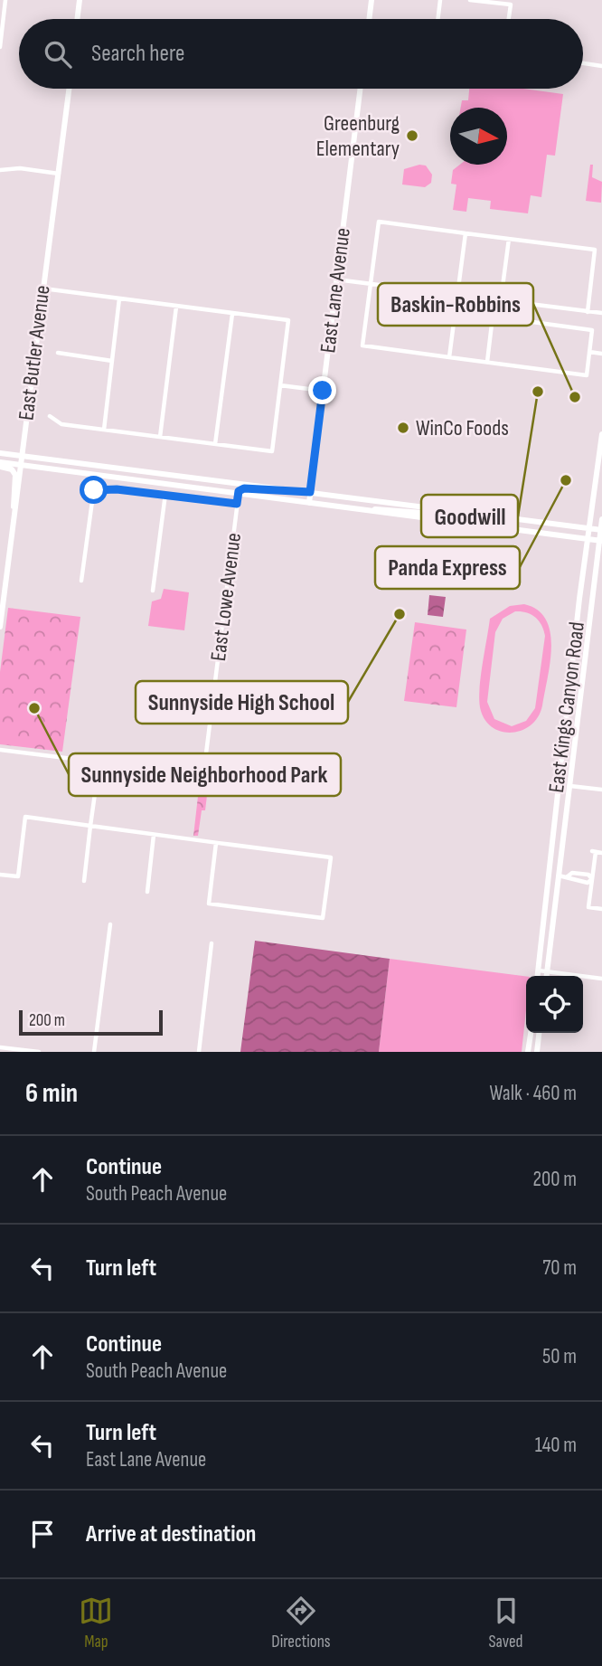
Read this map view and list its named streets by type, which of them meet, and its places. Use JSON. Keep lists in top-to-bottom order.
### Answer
{
  "streets": {
    "main road": ["East Lane Avenue", "East Butler Avenue", "East Kings Canyon Road"],
    "street": ["East Lowe Avenue"]
  },
  "places": [
    "Greenburg Elementary",
    "Goodwill",
    "Baskin-Robbins",
    "WinCo Foods",
    "Panda Express",
    "Sunnyside High School",
    "Sunnyside Neighborhood Park"
  ],
  "scale_bar": "200 m",
  "north": "right",
  "page": {
    "search": "Search here",
    "scale": "200 m",
    "heading": ["6 min", "Walk · 460 m"],
    "list": [
      ["Continue", "South Peach Avenue", "200 m"],
      ["Turn left", "70 m"],
      ["Continue", "South Peach Avenue", "50 m"],
      ["Turn left", "East Lane Avenue", "140 m"],
      "Arrive at destination"
    ],
    "nav": ["Map", "Directions", "Saved"]
  }
}
